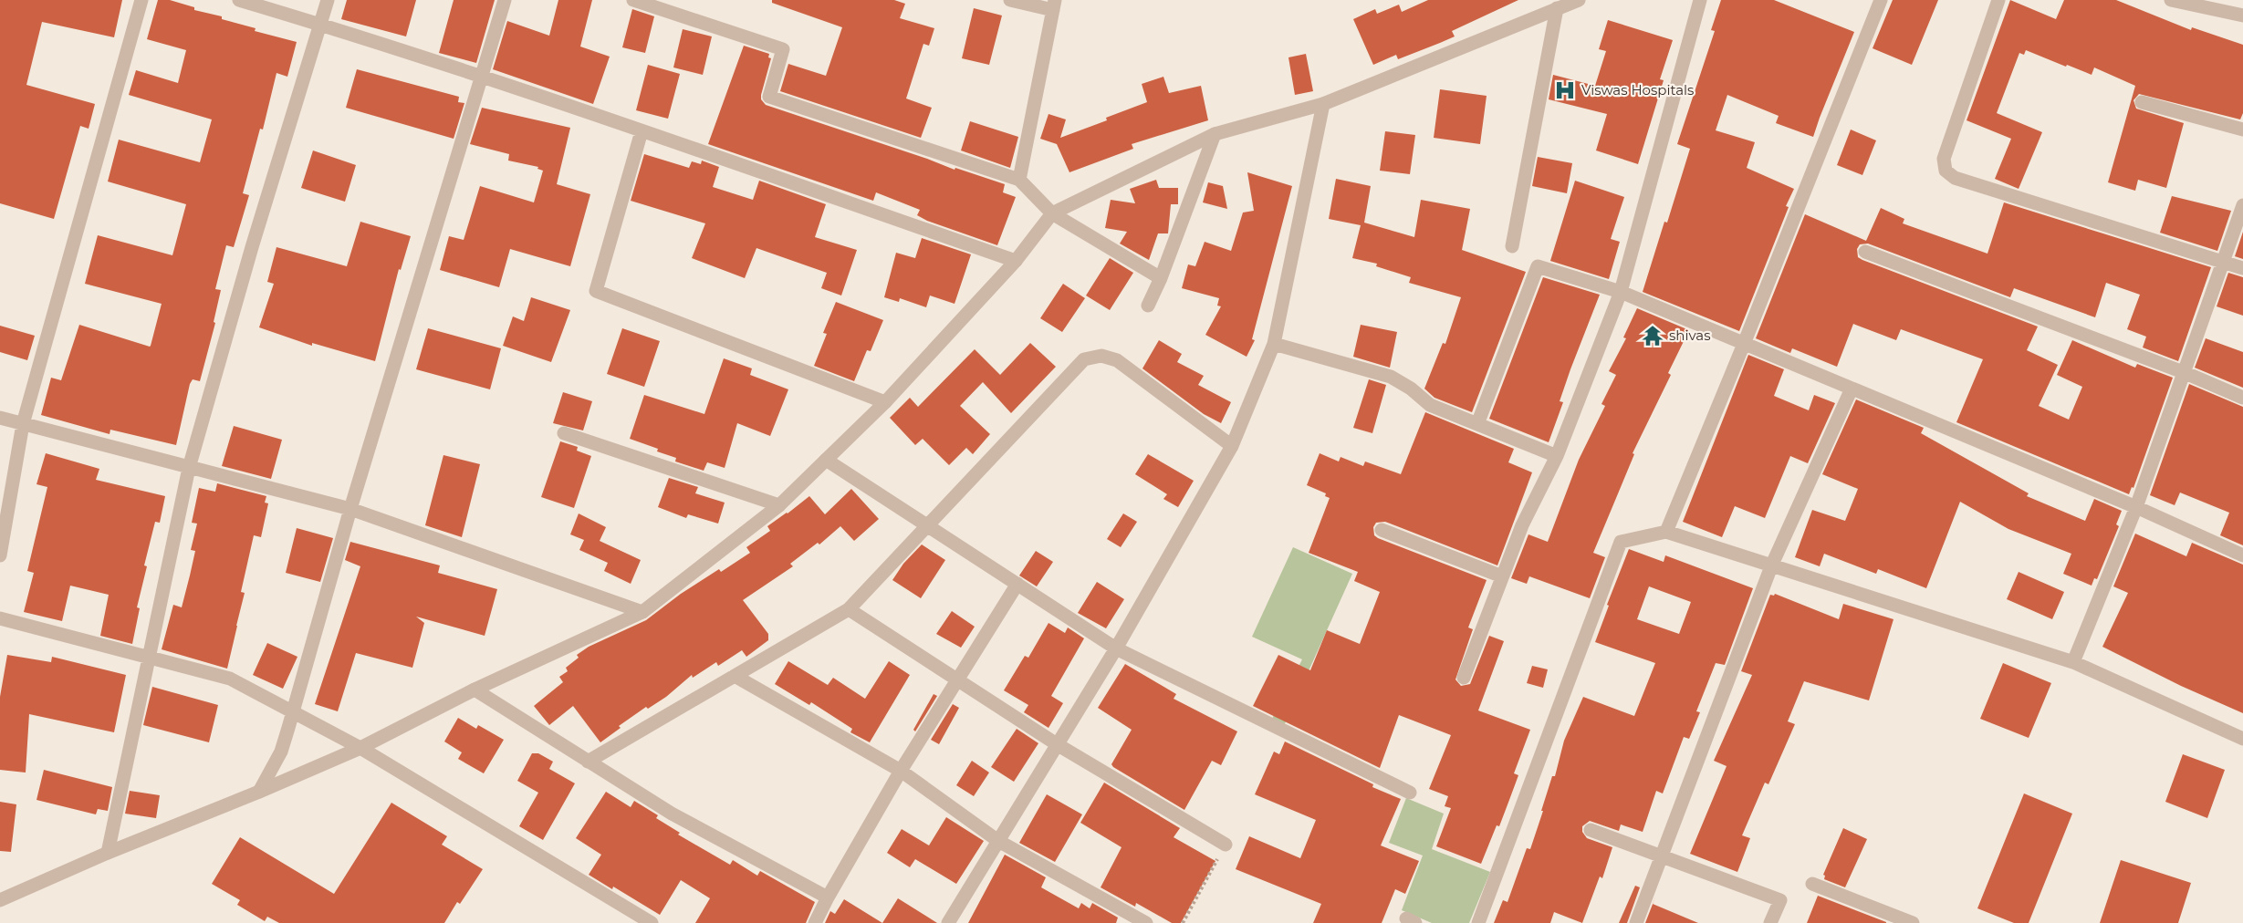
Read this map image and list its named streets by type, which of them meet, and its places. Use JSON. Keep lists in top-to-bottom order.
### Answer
{
  "places": {
    "hospital": ["Viswas Hospitals"],
    "temple": ["shivas"]
  }
}
